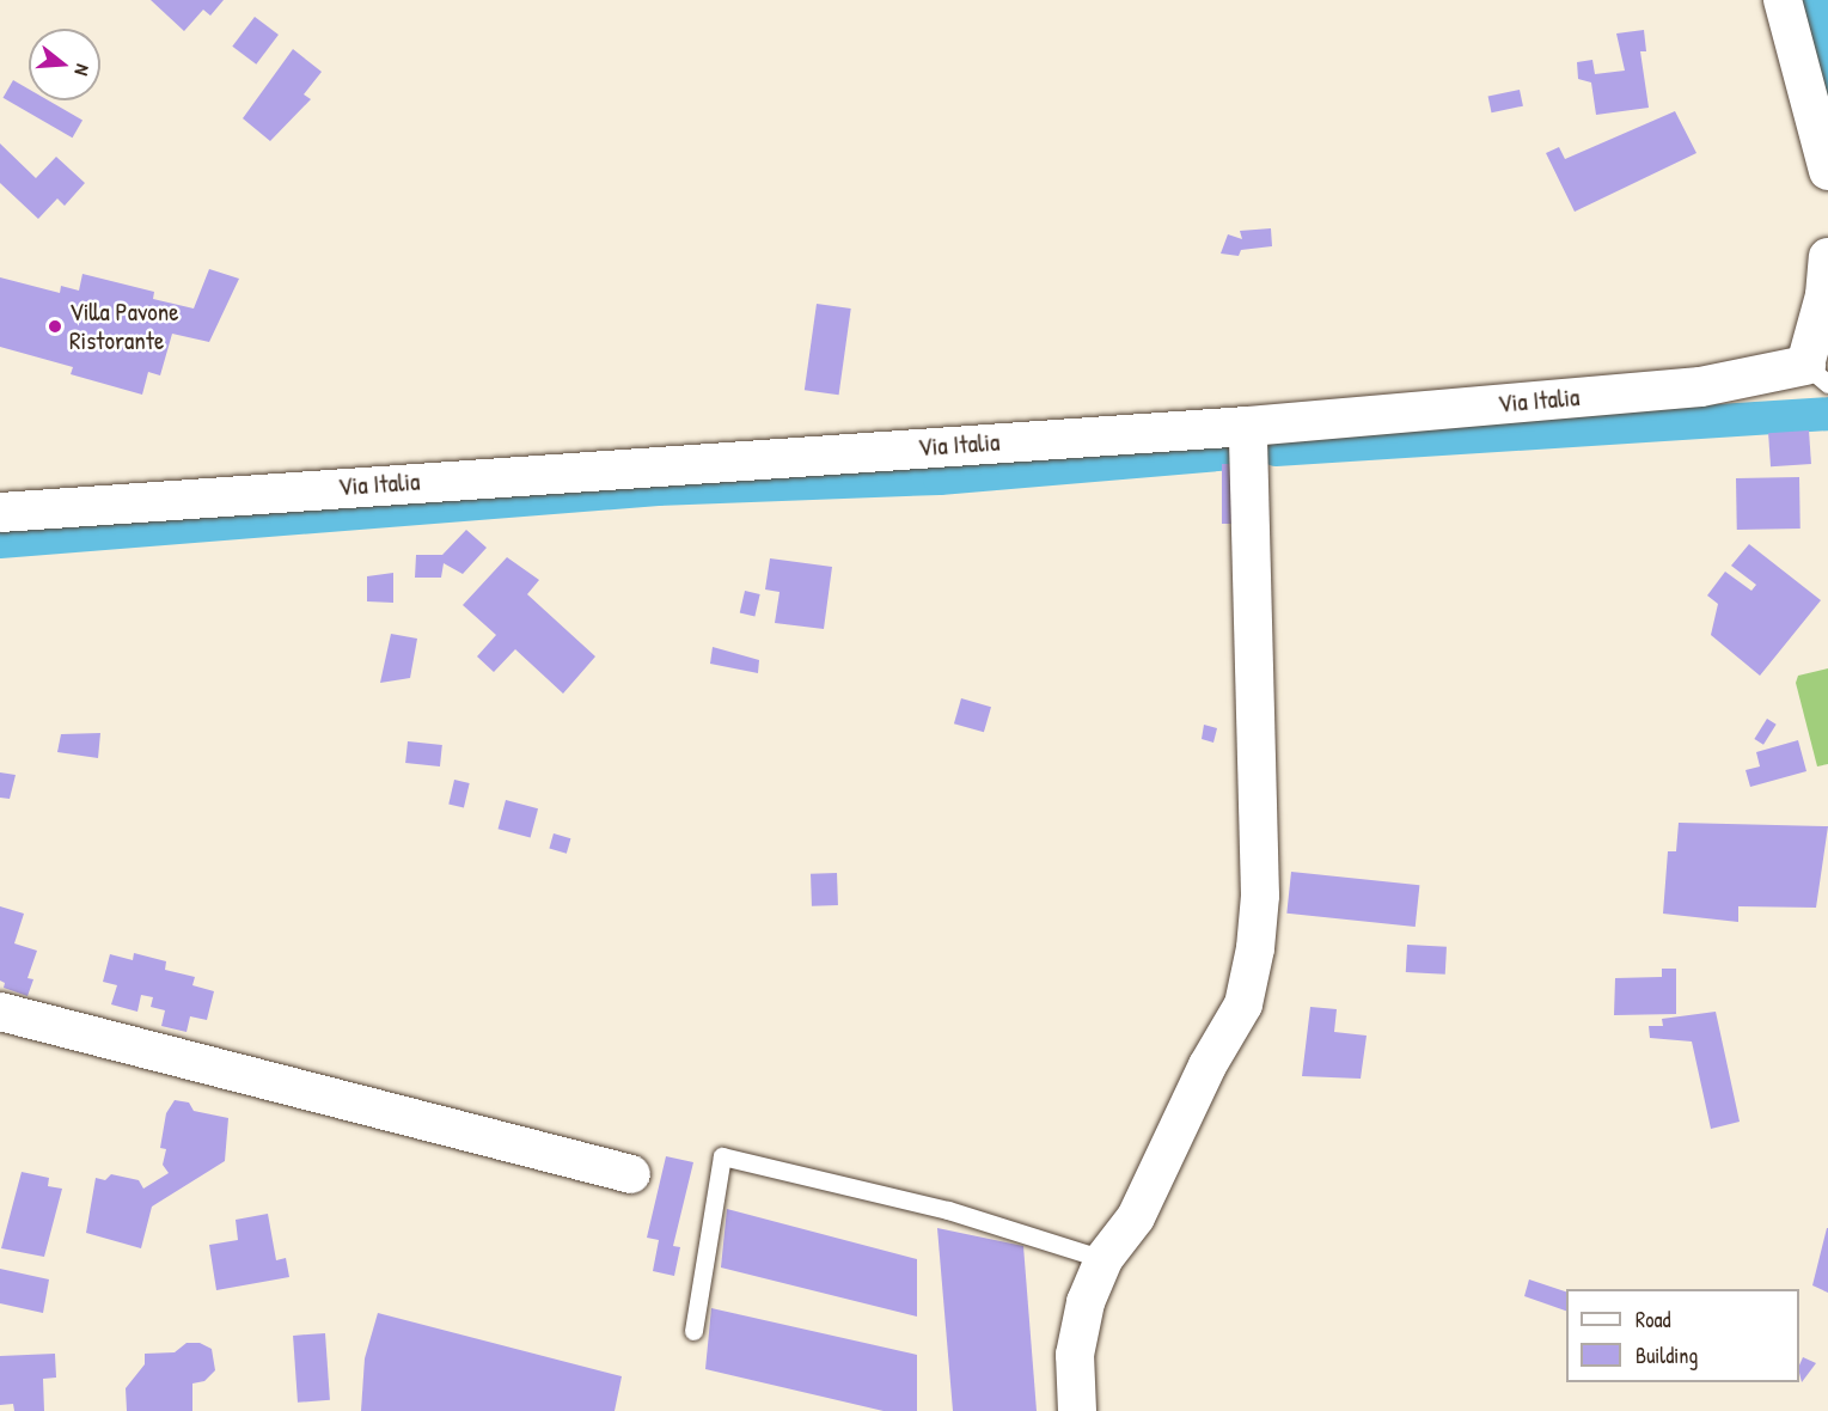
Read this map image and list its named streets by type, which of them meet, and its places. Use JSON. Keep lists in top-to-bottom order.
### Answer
{
  "streets": {
    "street": ["Via Italia"]
  },
  "places": ["Villa Pavone Ristorante"],
  "legend": ["Road", "Building"],
  "north": "right"
}
